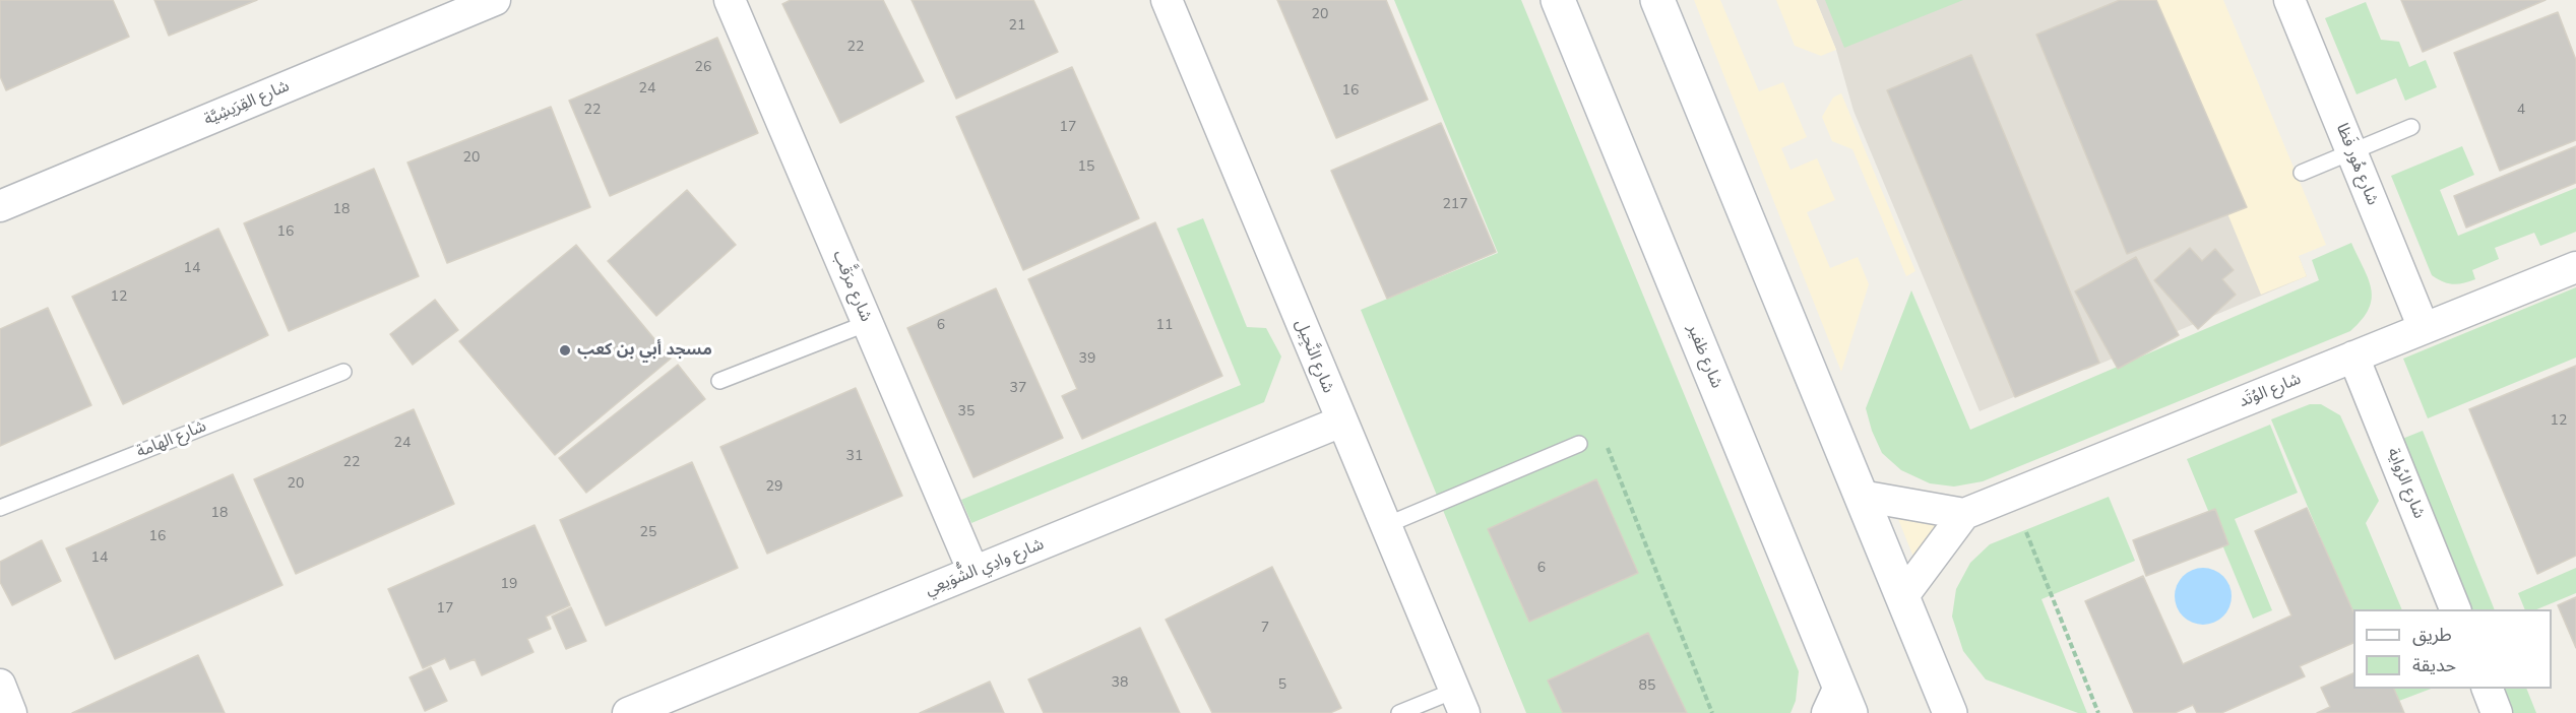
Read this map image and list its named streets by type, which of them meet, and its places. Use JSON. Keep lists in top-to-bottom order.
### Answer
{
  "streets": {
    "main road": ["شارع ظفير"],
    "street": [
      "شارع القِرَيشِيَّة",
      "شارع هُور فَظا",
      "شارع مرَقَّب",
      "شارع النَّجِيل",
      "شارع الوُتَد",
      "شارع الرُواية",
      "شارع وادِي الشُّوَيعِي"
    ],
    "lane": ["شارع الهامة"]
  },
  "crossings": [
    ["شارع هُور فَظا", "شارع الوُتَد"],
    ["شارع مرَقَّب", "شارع وادِي الشُّوَيعِي"],
    ["شارع النَّجِيل", "شارع وادِي الشُّوَيعِي"],
    ["شارع الوُتَد", "شارع الرُواية"]
  ],
  "places": ["مسجد أبي بن كعب"],
  "house_numbers": [
    "20",
    "21",
    "22",
    "26",
    "24",
    "16",
    "22",
    "4",
    "17",
    "20",
    "15",
    "217",
    "18",
    "16",
    "14",
    "12",
    "6",
    "11",
    "39",
    "37",
    "35",
    "12",
    "24",
    "31",
    "22",
    "20",
    "29",
    "18",
    "25",
    "16",
    "14",
    "6",
    "19",
    "17",
    "7",
    "38",
    "5",
    "85"
  ],
  "legend": ["طريق", "حديقة"]
}
